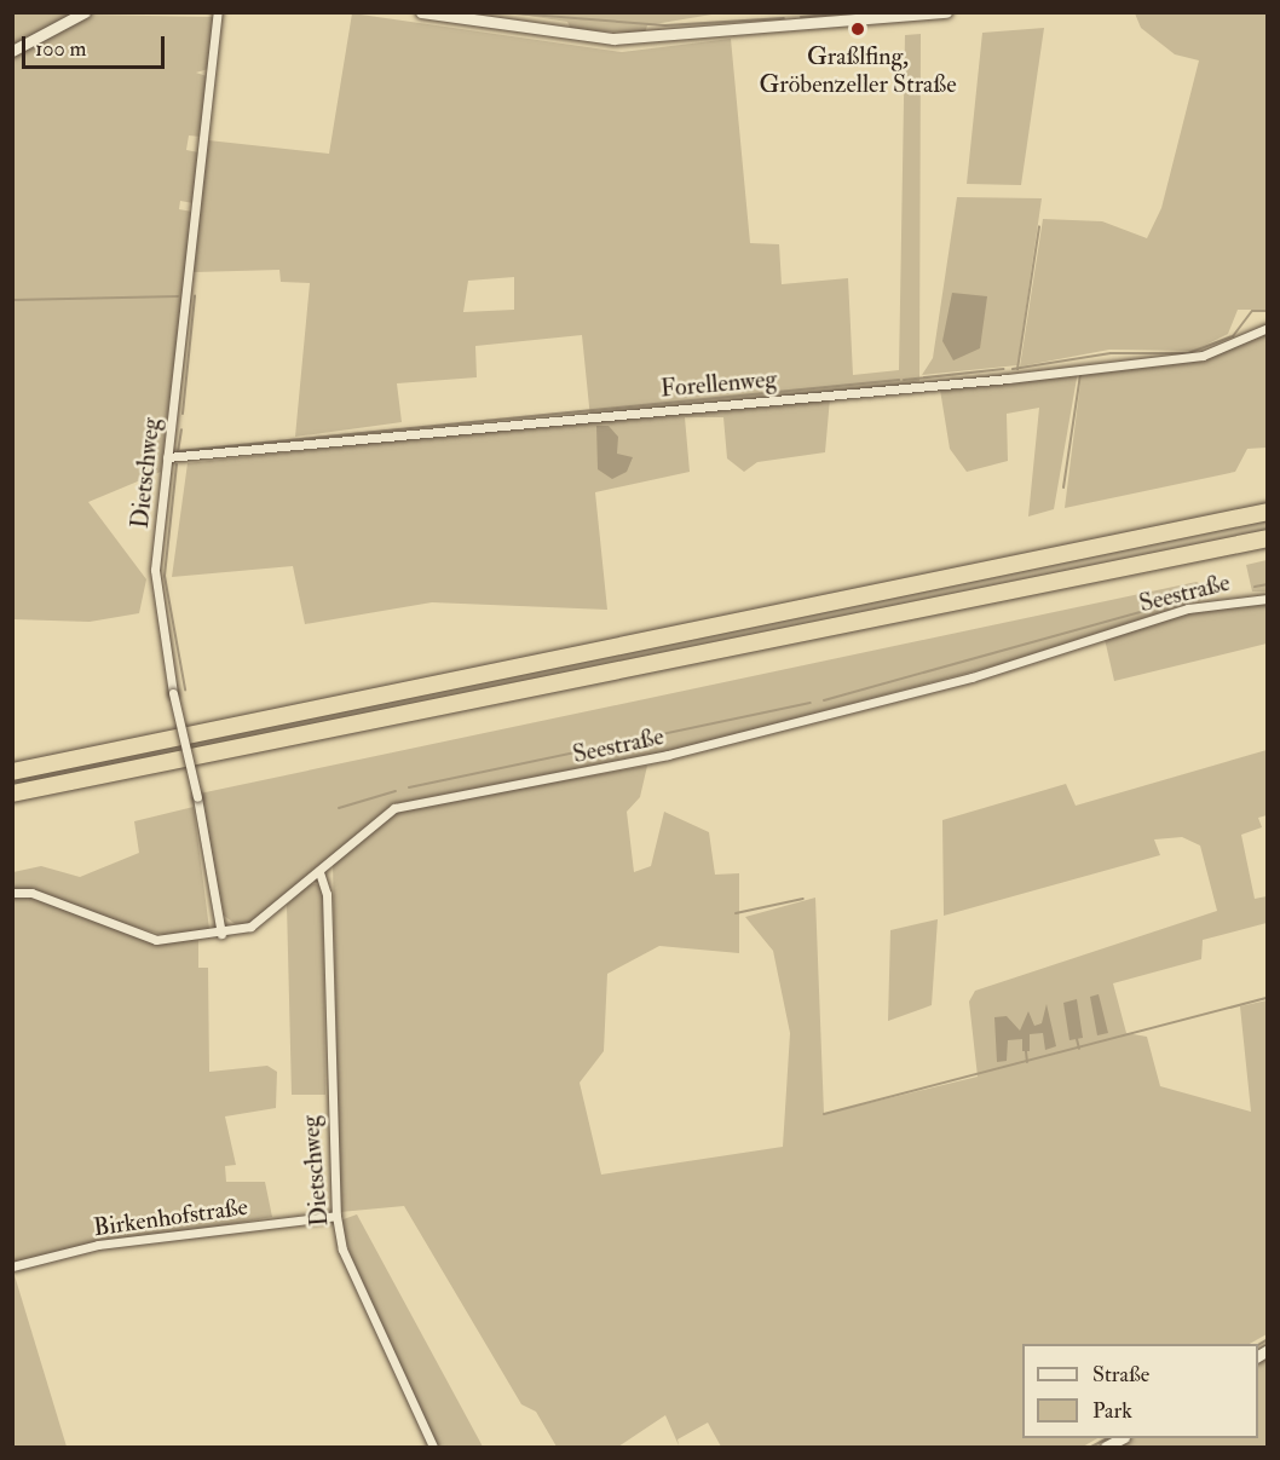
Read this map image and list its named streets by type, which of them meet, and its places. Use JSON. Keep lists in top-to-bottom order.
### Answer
{
  "streets": {
    "street": [
      "Forellenweg",
      "Dietschweg",
      "Seestraße",
      "Birkenhofstraße"
    ]
  },
  "crossings": [
    ["Forellenweg", "Dietschweg"],
    ["Dietschweg", "Seestraße"],
    ["Dietschweg", "Birkenhofstraße"]
  ],
  "places": ["Graßlfing, Gröbenzeller Straße"],
  "legend": ["Straße", "Park"],
  "scale_bar": "100 m"
}
